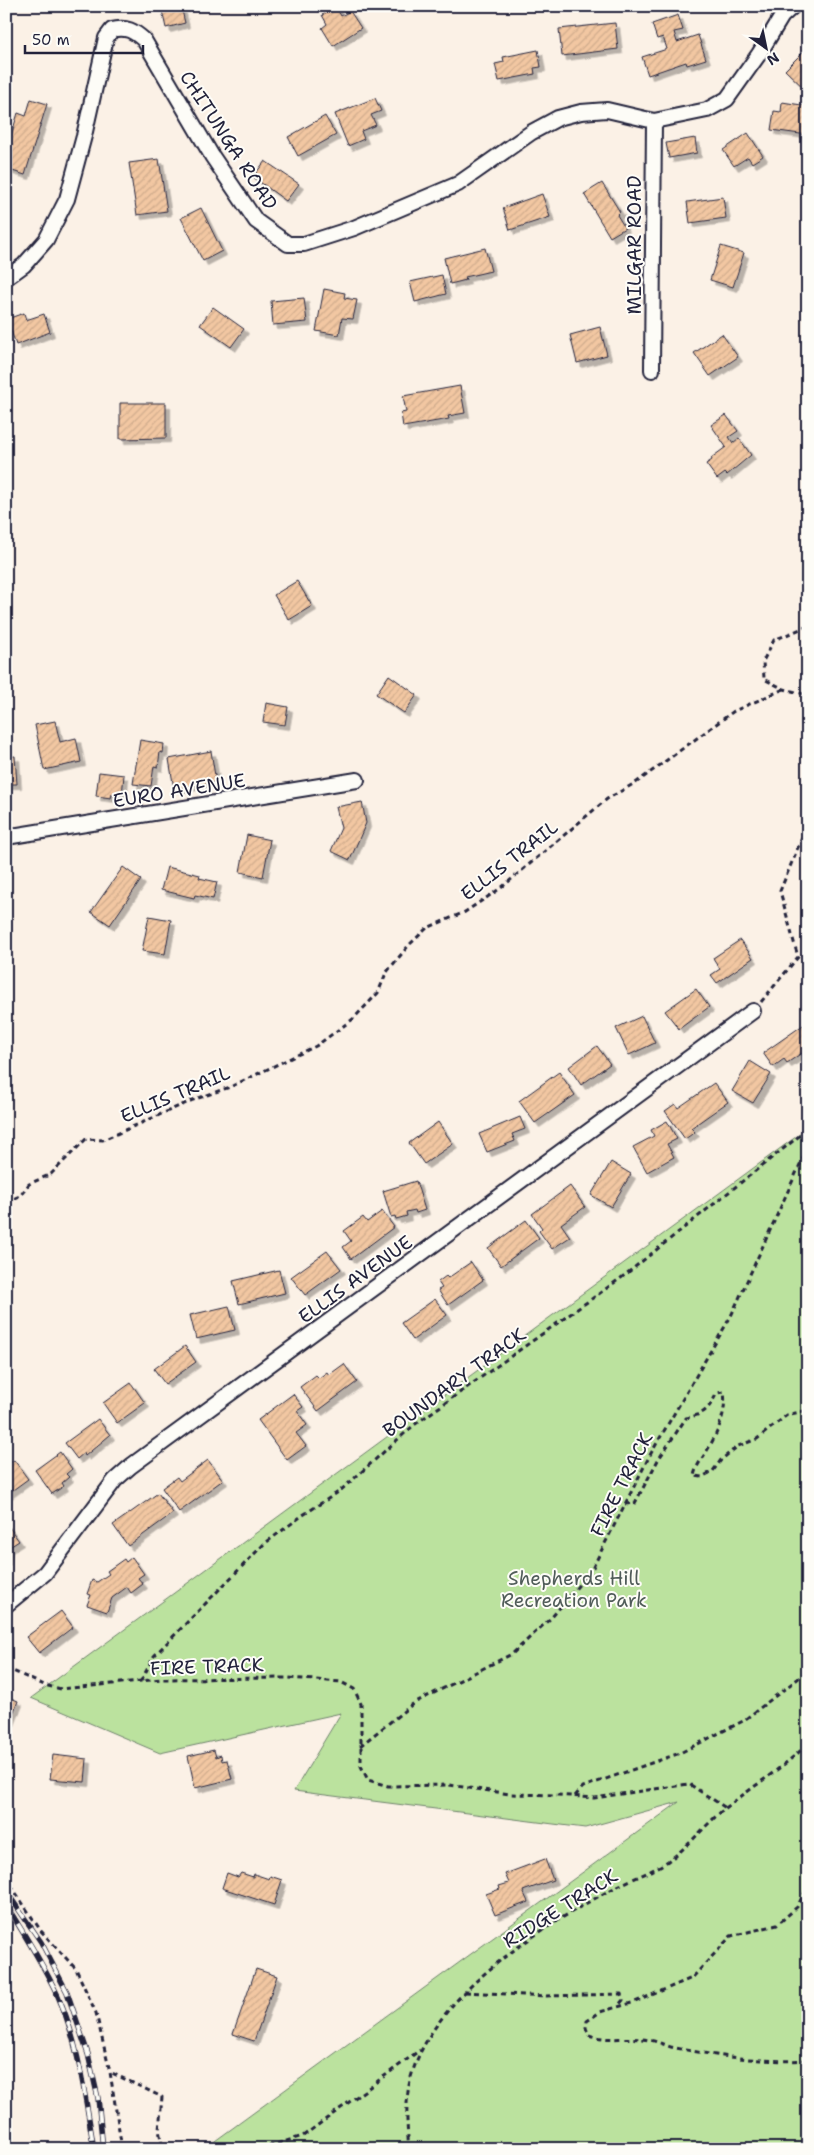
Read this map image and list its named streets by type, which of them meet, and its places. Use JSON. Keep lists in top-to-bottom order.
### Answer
{
  "streets": {
    "street": [
      "CHITUNGA ROAD",
      "MILGAR ROAD",
      "EURO AVENUE",
      "ELLIS AVENUE"
    ],
    "path": [
      "ELLIS TRAIL",
      "BOUNDARY TRACK",
      "FIRE TRACK",
      "RIDGE TRACK"
    ]
  },
  "crossings": [
    ["CHITUNGA ROAD", "MILGAR ROAD"],
    ["BOUNDARY TRACK", "FIRE TRACK"],
    ["FIRE TRACK", "RIDGE TRACK"]
  ],
  "parks": ["Shepherds Hill Recreation Park"],
  "scale_bar": "50 m",
  "north": "bottom right"
}
